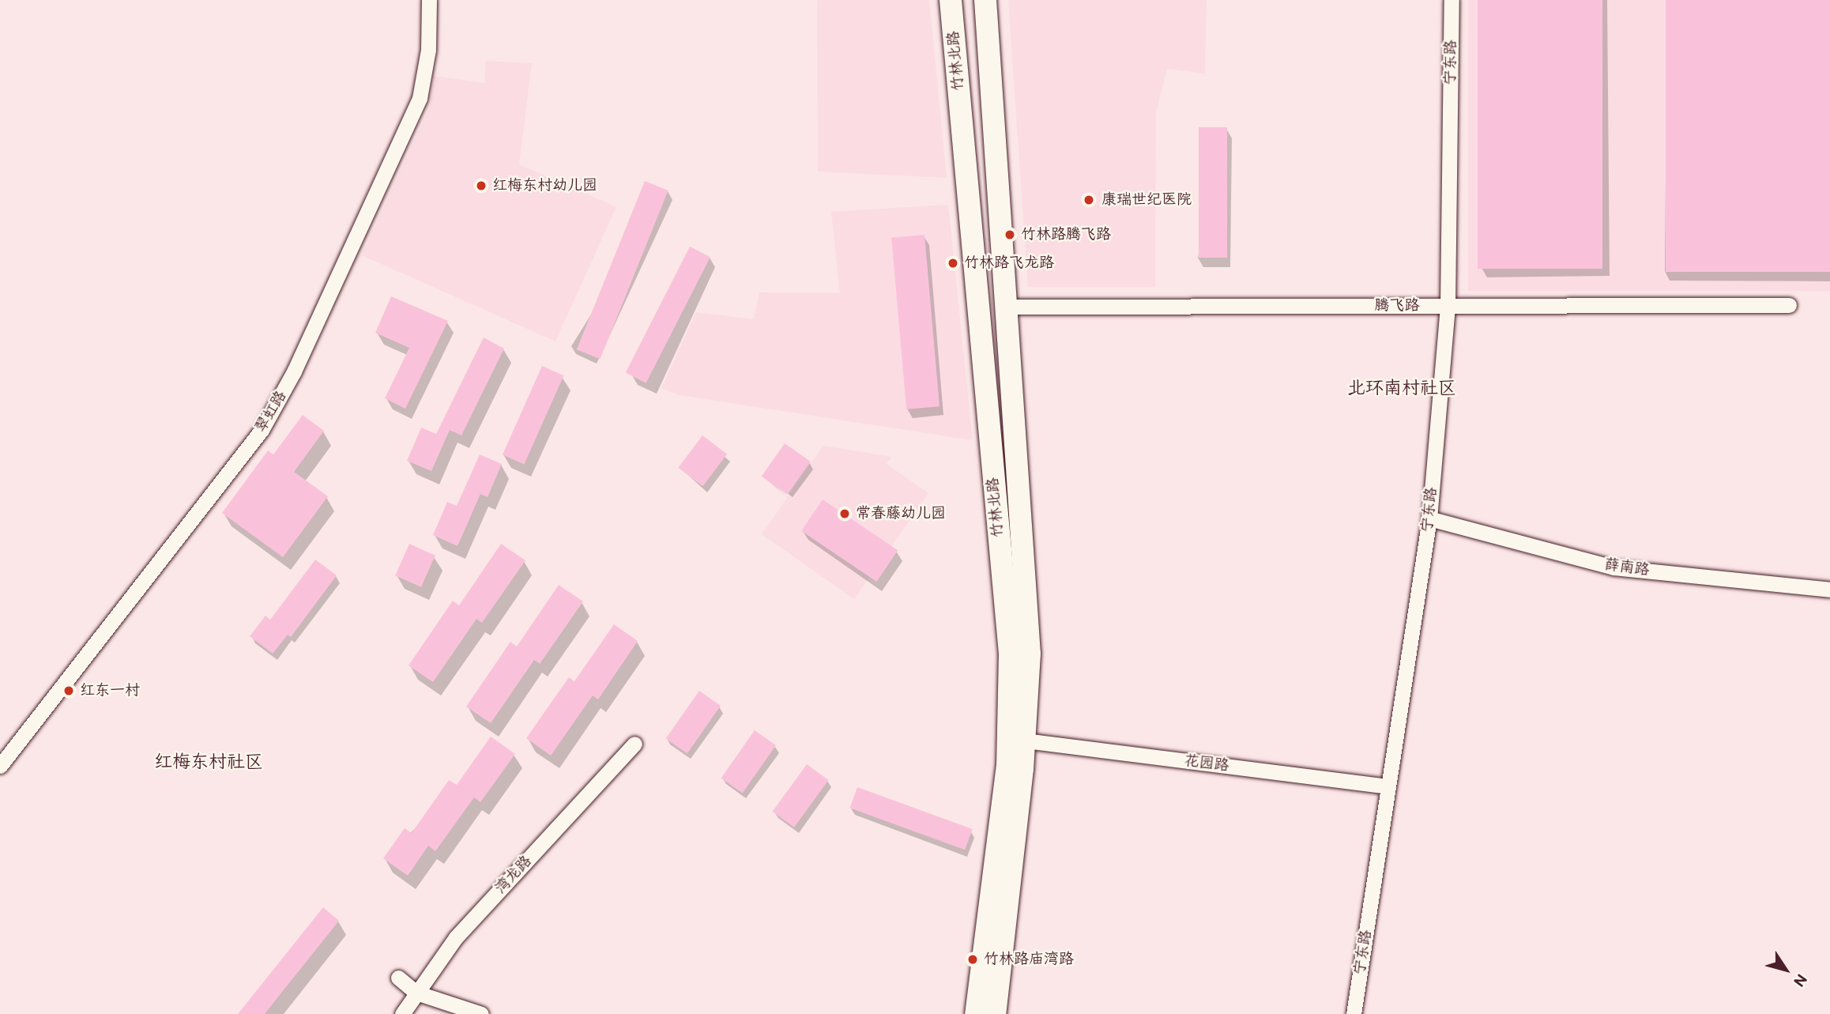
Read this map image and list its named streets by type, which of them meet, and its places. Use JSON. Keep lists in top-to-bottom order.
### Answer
{
  "streets": {
    "main road": ["竹林北路"],
    "street": [
      "宁东路",
      "腾飞路",
      "翠虹路",
      "薛南路",
      "花园路",
      "湾龙路"
    ]
  },
  "crossings": [
    ["竹林北路", "腾飞路"],
    ["竹林北路", "花园路"],
    ["宁东路", "腾飞路"],
    ["宁东路", "薛南路"],
    ["宁东路", "花园路"]
  ],
  "districts": ["北环南村社区", "红梅东村社区"],
  "places": [
    "红梅东村幼儿园",
    "康瑞世纪医院",
    "竹林路腾飞路",
    "竹林路飞龙路",
    "常春藤幼儿园",
    "红东一村",
    "竹林路庙湾路"
  ],
  "north": "bottom right"
}
